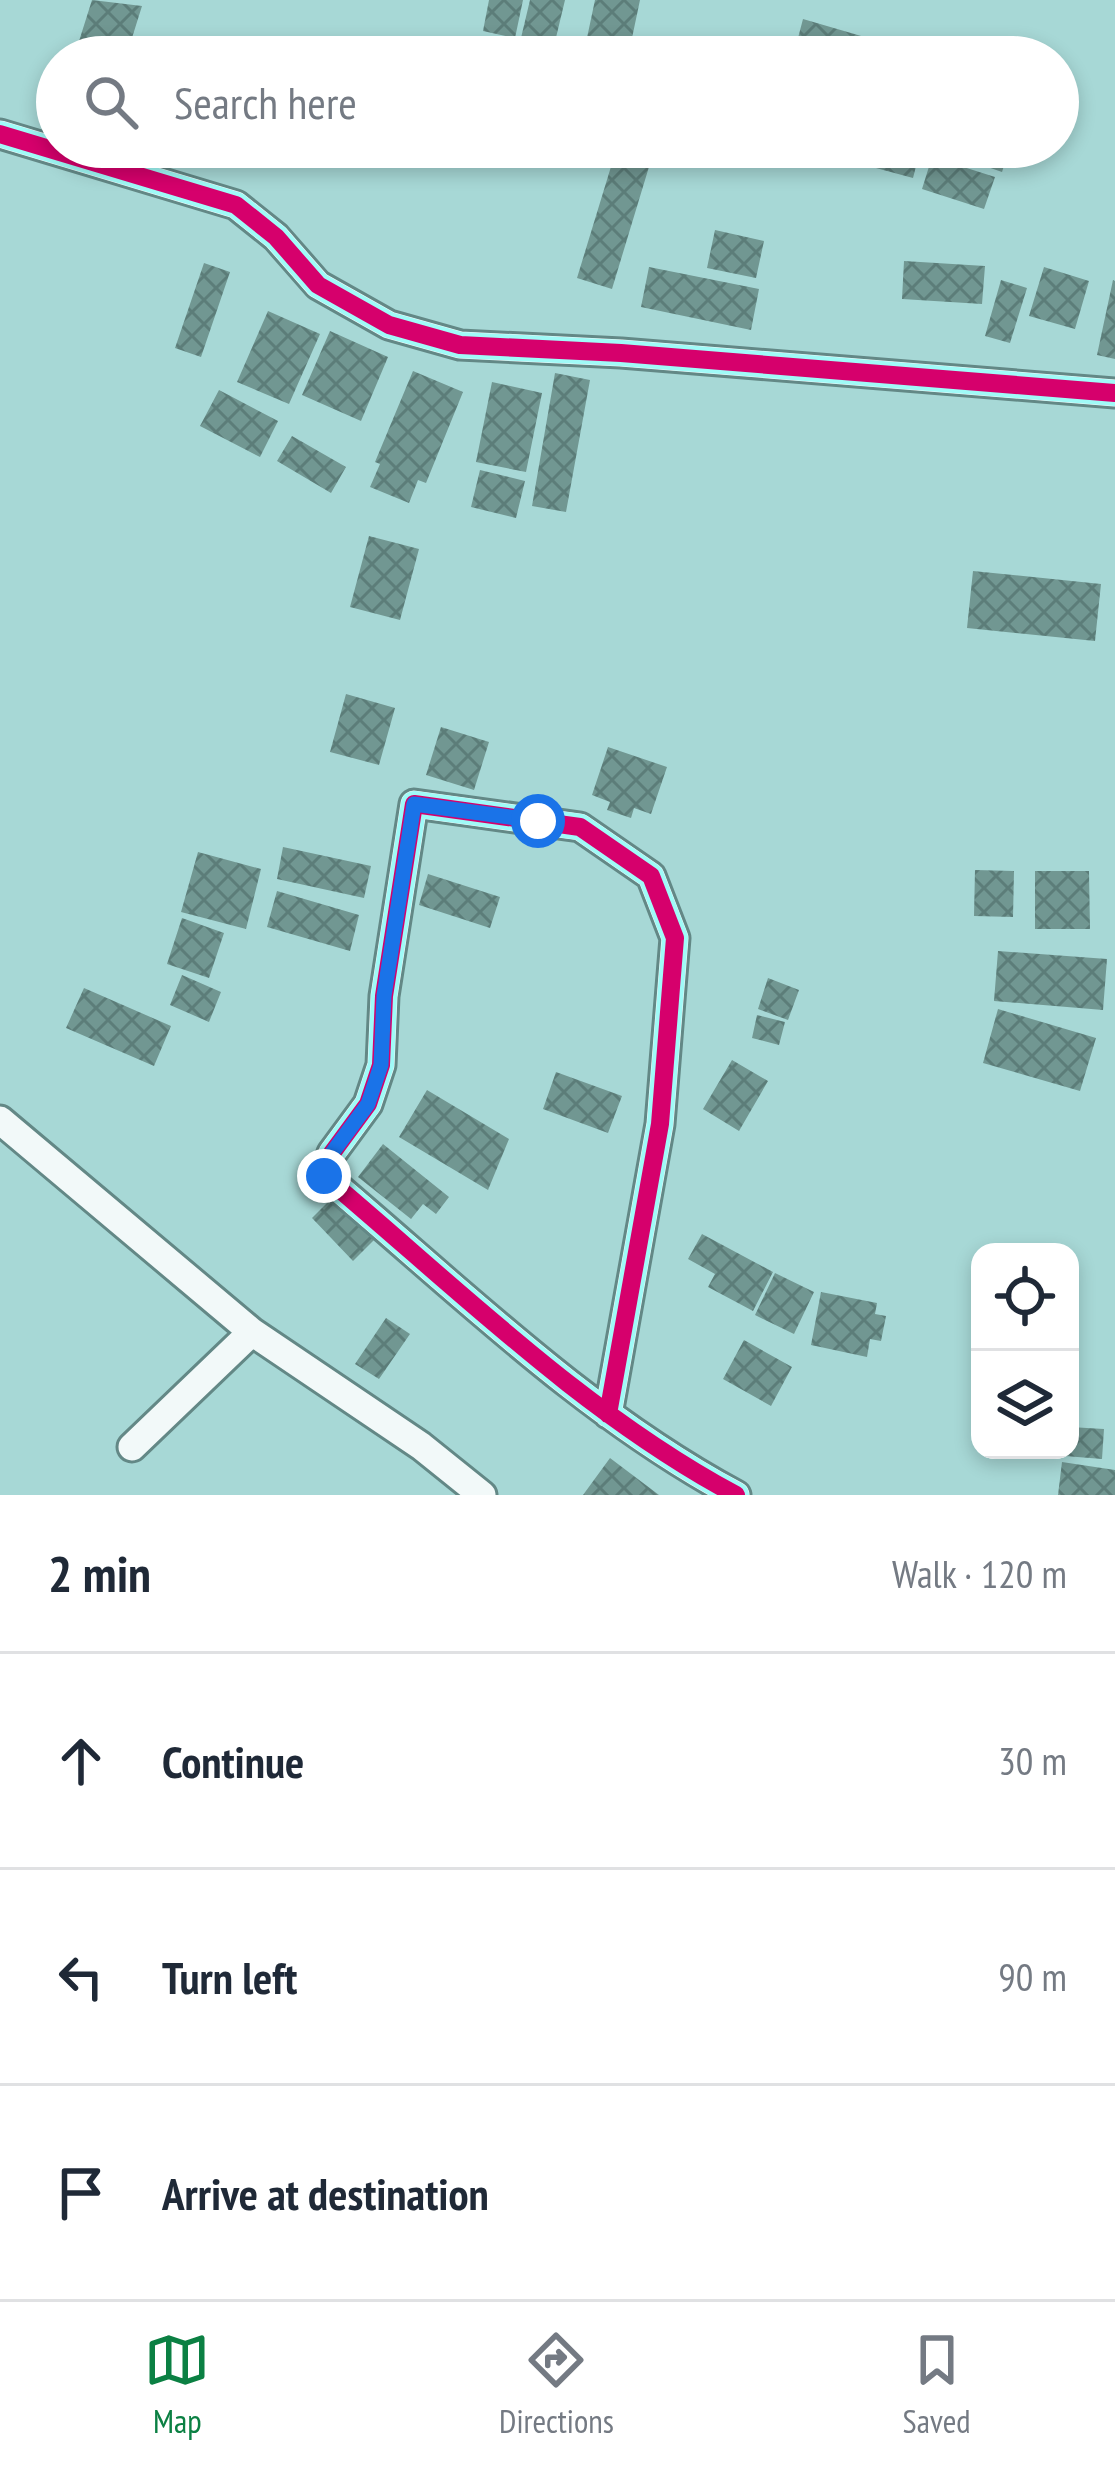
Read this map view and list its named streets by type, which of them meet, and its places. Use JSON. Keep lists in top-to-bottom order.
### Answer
{
  "page": {
    "search": "Search here",
    "heading": ["2 min", "Walk · 120 m"],
    "list": [
      ["Continue", "30 m"],
      ["Turn left", "90 m"],
      "Arrive at destination"
    ],
    "nav": ["Map", "Directions", "Saved"]
  }
}
